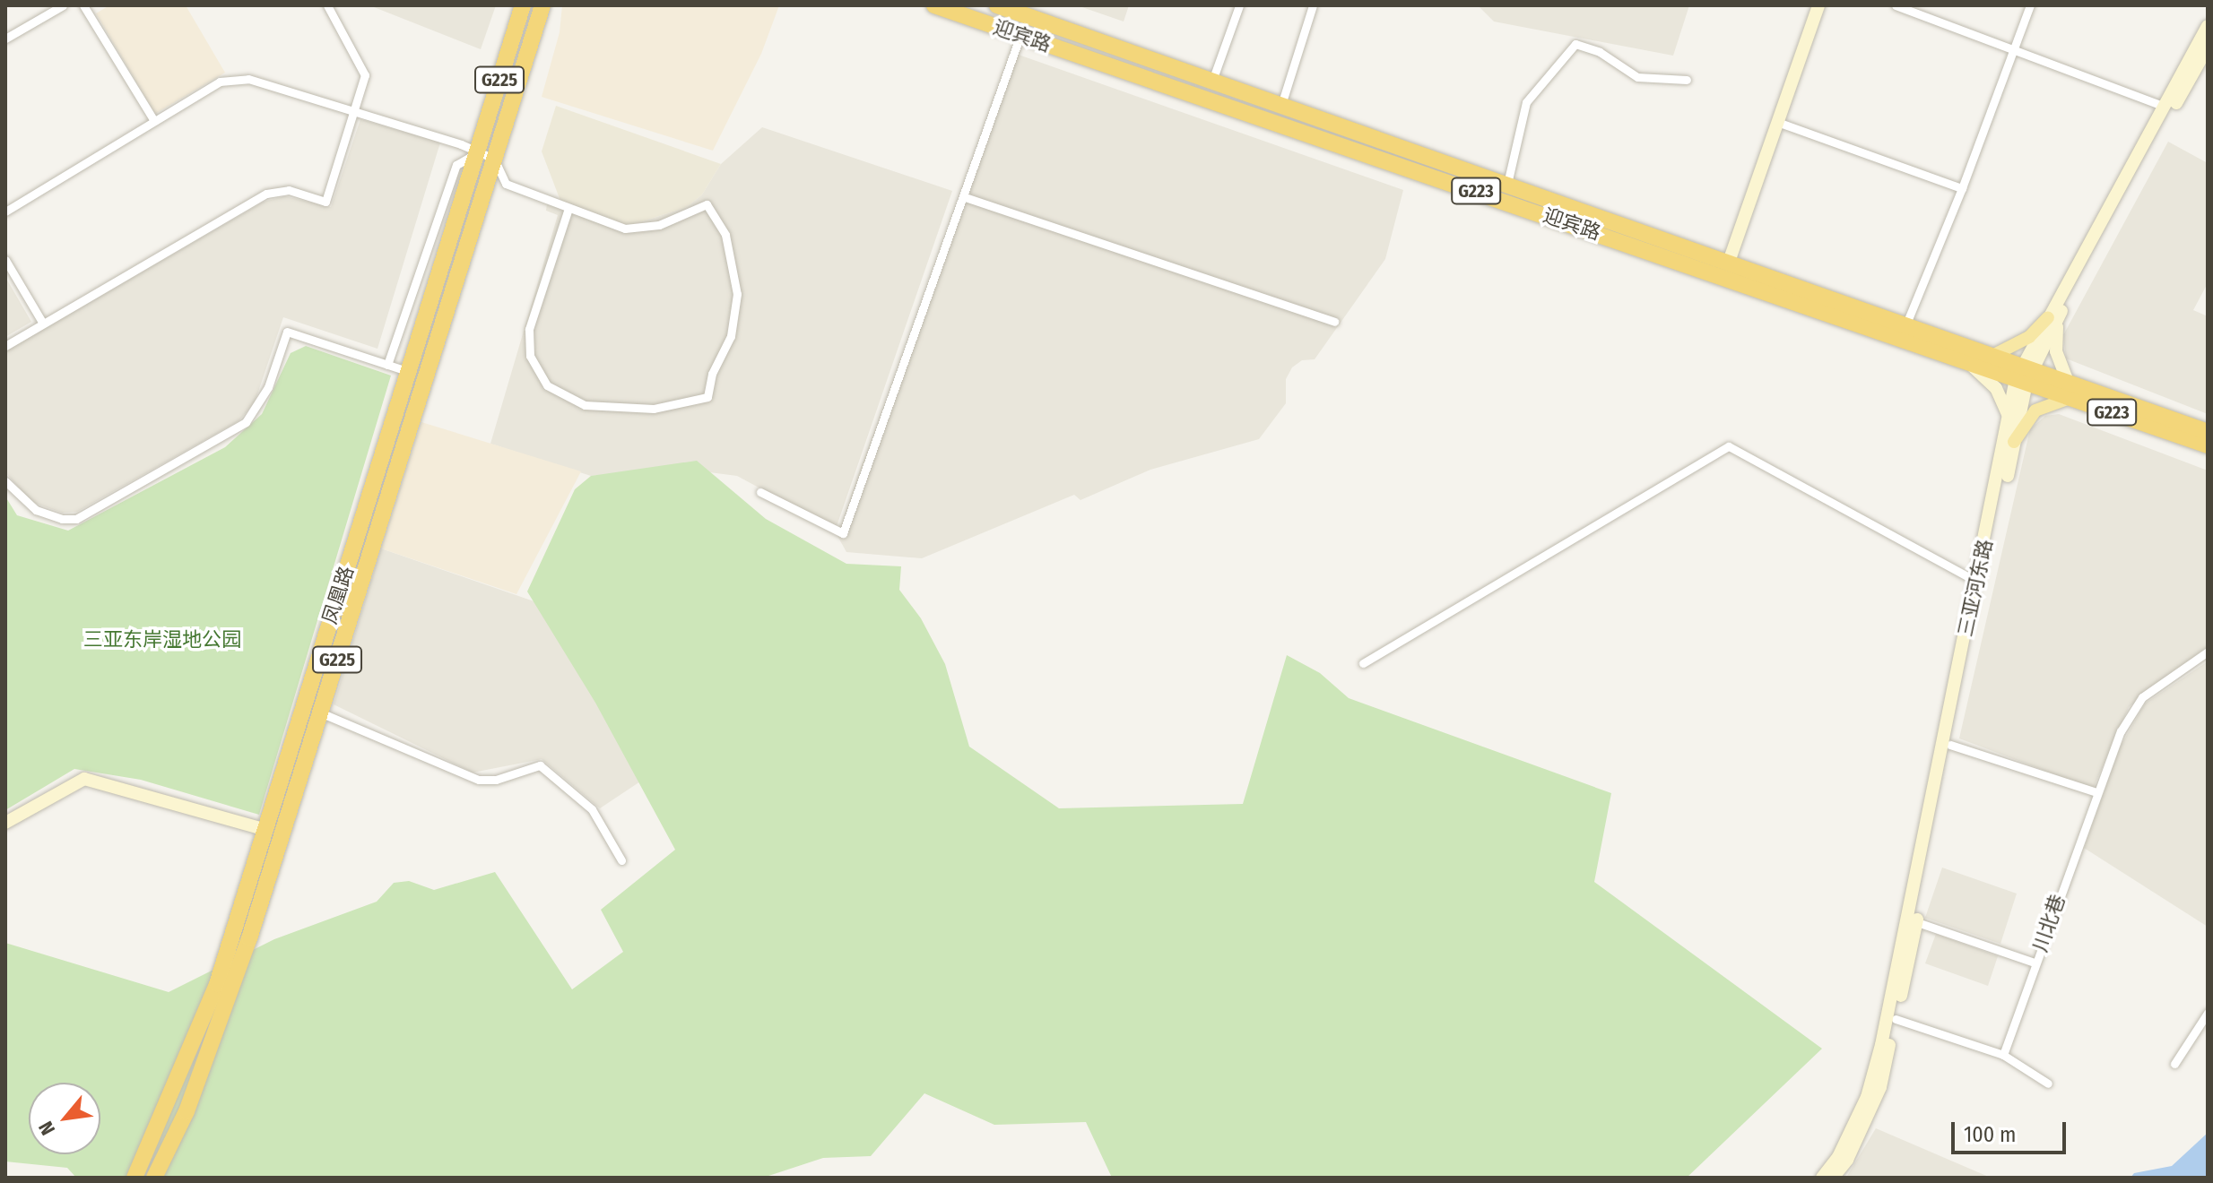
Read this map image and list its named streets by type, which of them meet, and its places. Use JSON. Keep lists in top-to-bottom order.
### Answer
{
  "streets": {
    "highway": [
      "迎宾路",
      "G225",
      "G223",
      "凤凰路"
    ],
    "main road": ["三亚河东路"],
    "street": ["川北巷"]
  },
  "crossings": [
    ["迎宾路", "三亚河东路"]
  ],
  "parks": ["三亚东岸湿地公园"],
  "scale_bar": "100 m",
  "north": "bottom left"
}
